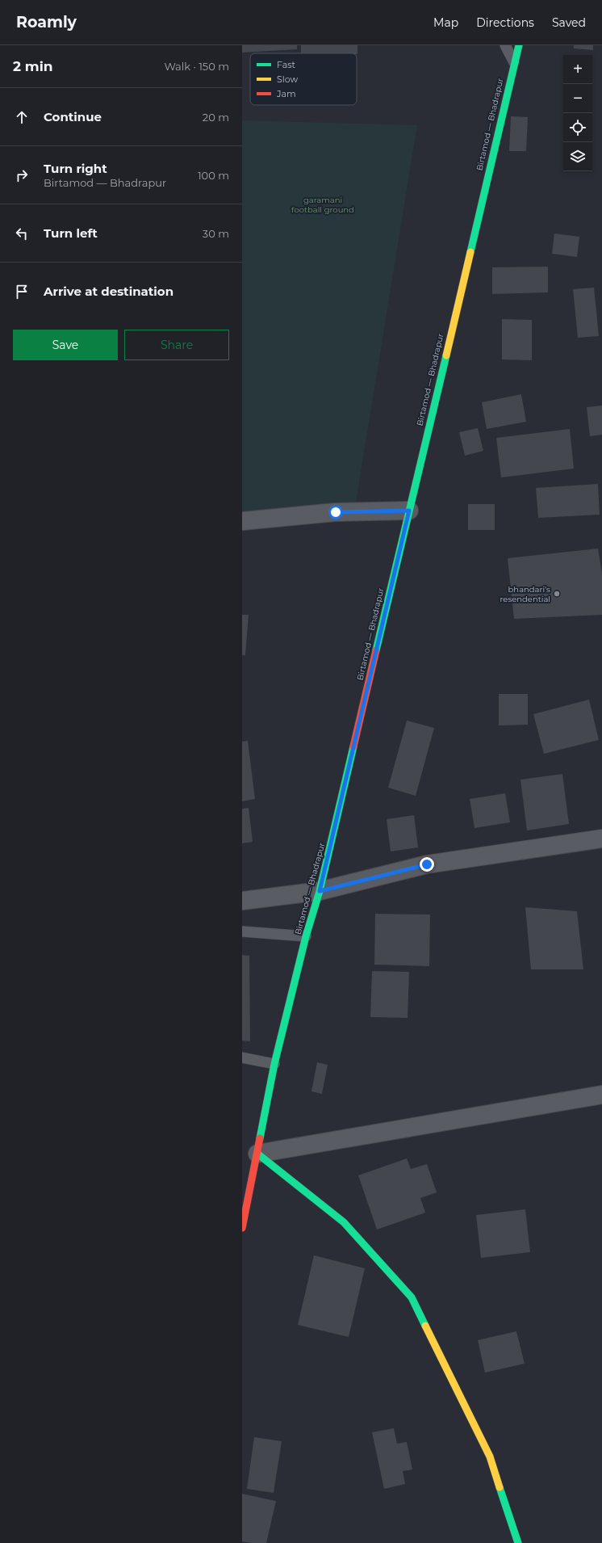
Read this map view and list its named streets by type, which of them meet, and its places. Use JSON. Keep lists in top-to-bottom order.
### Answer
{
  "streets": {
    "main road": ["Birtamod — Bhadrapur"]
  },
  "parks": ["garamani football ground"],
  "places": ["bhandari's resendential"],
  "legend": ["Fast", "Slow", "Jam"],
  "page": {
    "header": "Roamly",
    "nav": ["Map", "Directions", "Saved"],
    "heading": ["2 min", "Walk · 150 m"],
    "map_buttons": ["+", "−"],
    "list": [
      ["Continue", "20 m"],
      ["Turn right", "Birtamod — Bhadrapur", "100 m"],
      ["Turn left", "30 m"],
      "Arrive at destination"
    ],
    "buttons": ["Save", "Share"]
  }
}
